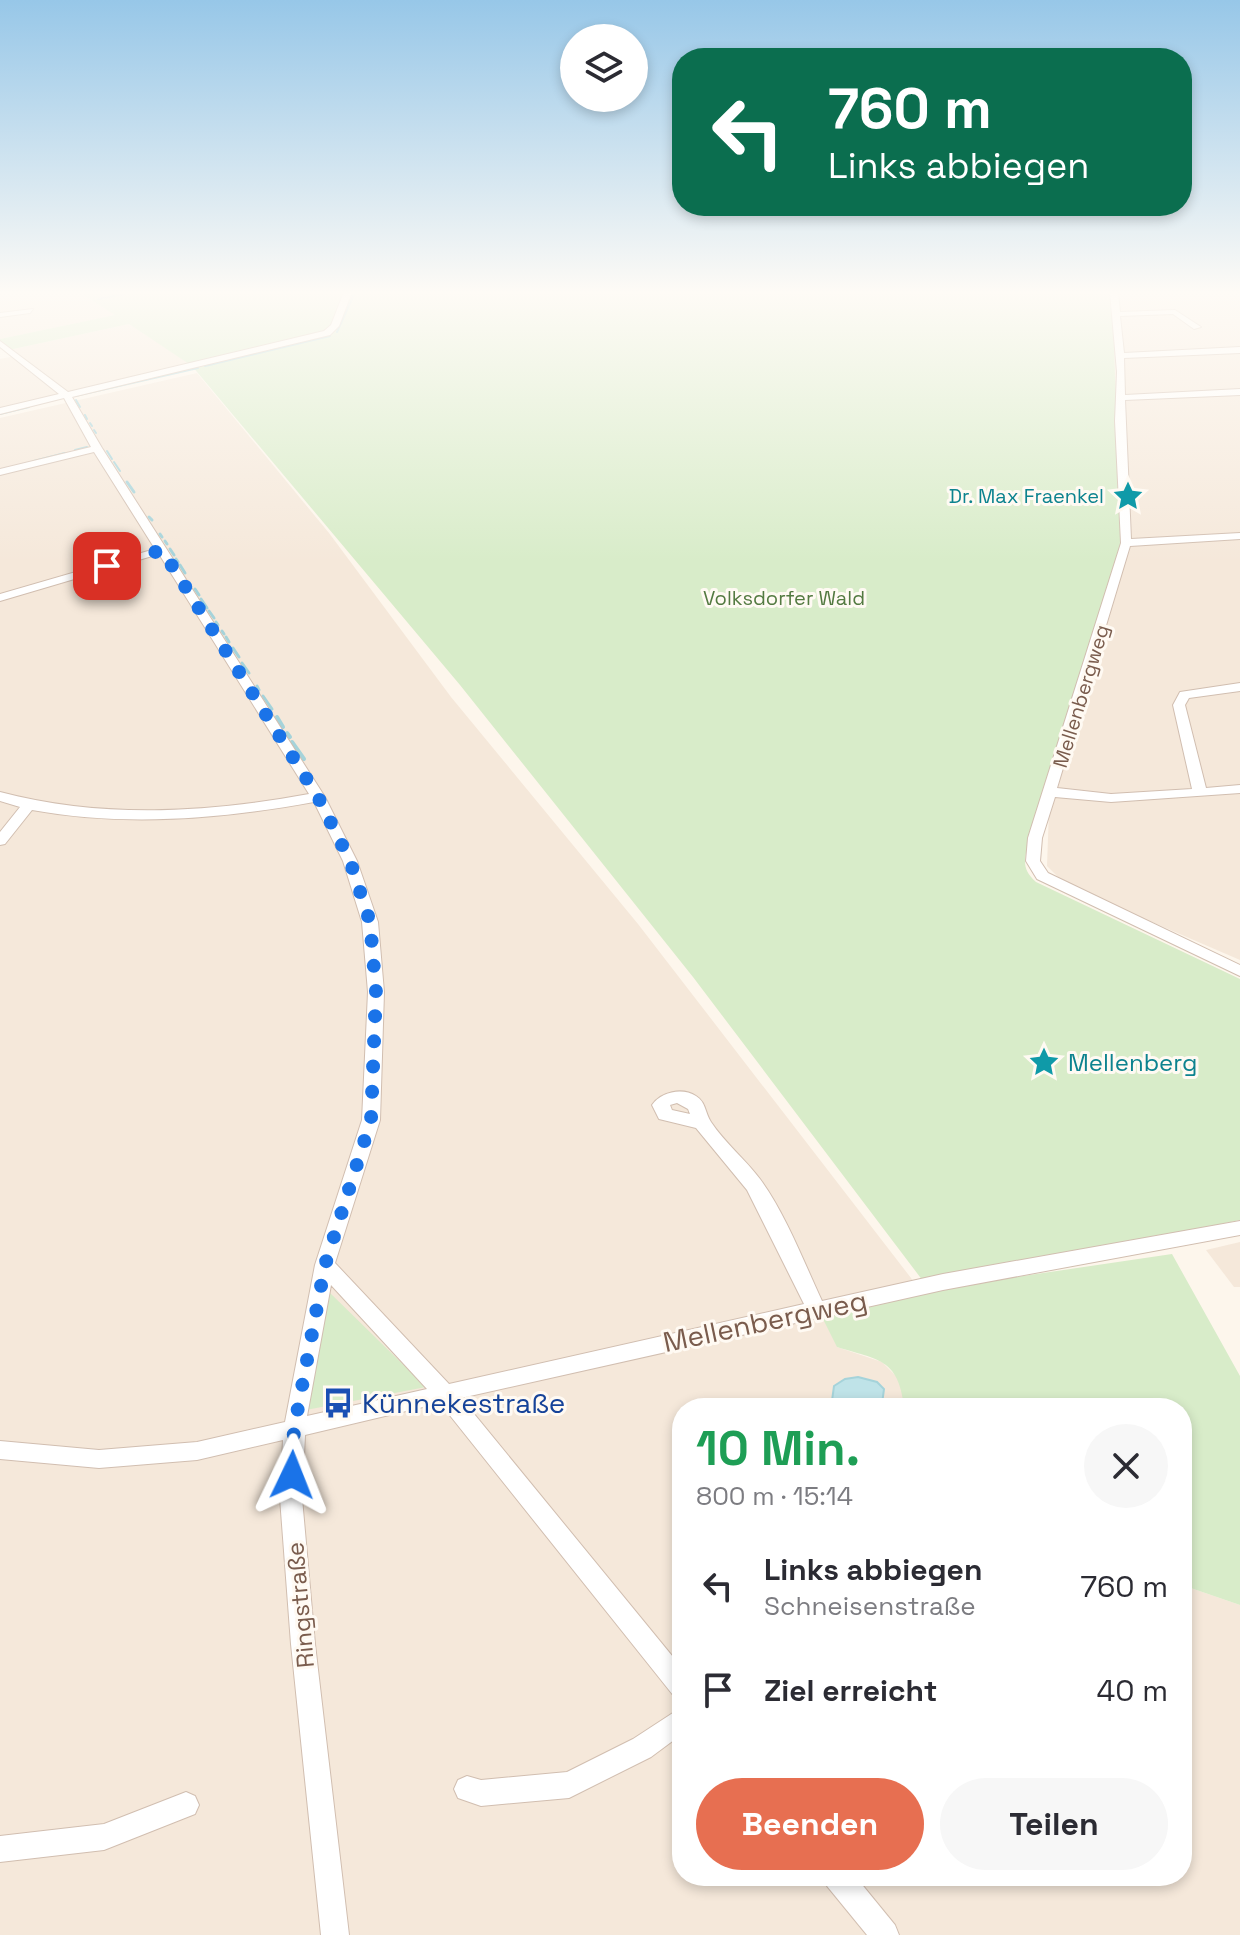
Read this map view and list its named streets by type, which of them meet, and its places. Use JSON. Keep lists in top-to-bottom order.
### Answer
{
  "streets": {
    "street": ["Mellenbergweg", "Ringstraße"]
  },
  "crossings": [
    ["Mellenbergweg", "Ringstraße"]
  ],
  "parks": ["Volksdorfer Wald"],
  "places": {
    "place": ["Dr. Max Fraenkel", "Mellenberg"],
    "bus stop": ["Künnekestraße"]
  },
  "page": {
    "turn": ["760 m", "Links abbiegen"],
    "heading": ["10 Min.", "800 m · 15:14"],
    "list": [
      {
        "name": "Links abbiegen",
        "note": "Schneisenstraße",
        "value": "760 m"
      },
      {
        "name": "Ziel erreicht",
        "value": "40 m"
      }
    ],
    "buttons": ["Beenden", "Teilen"]
  }
}
